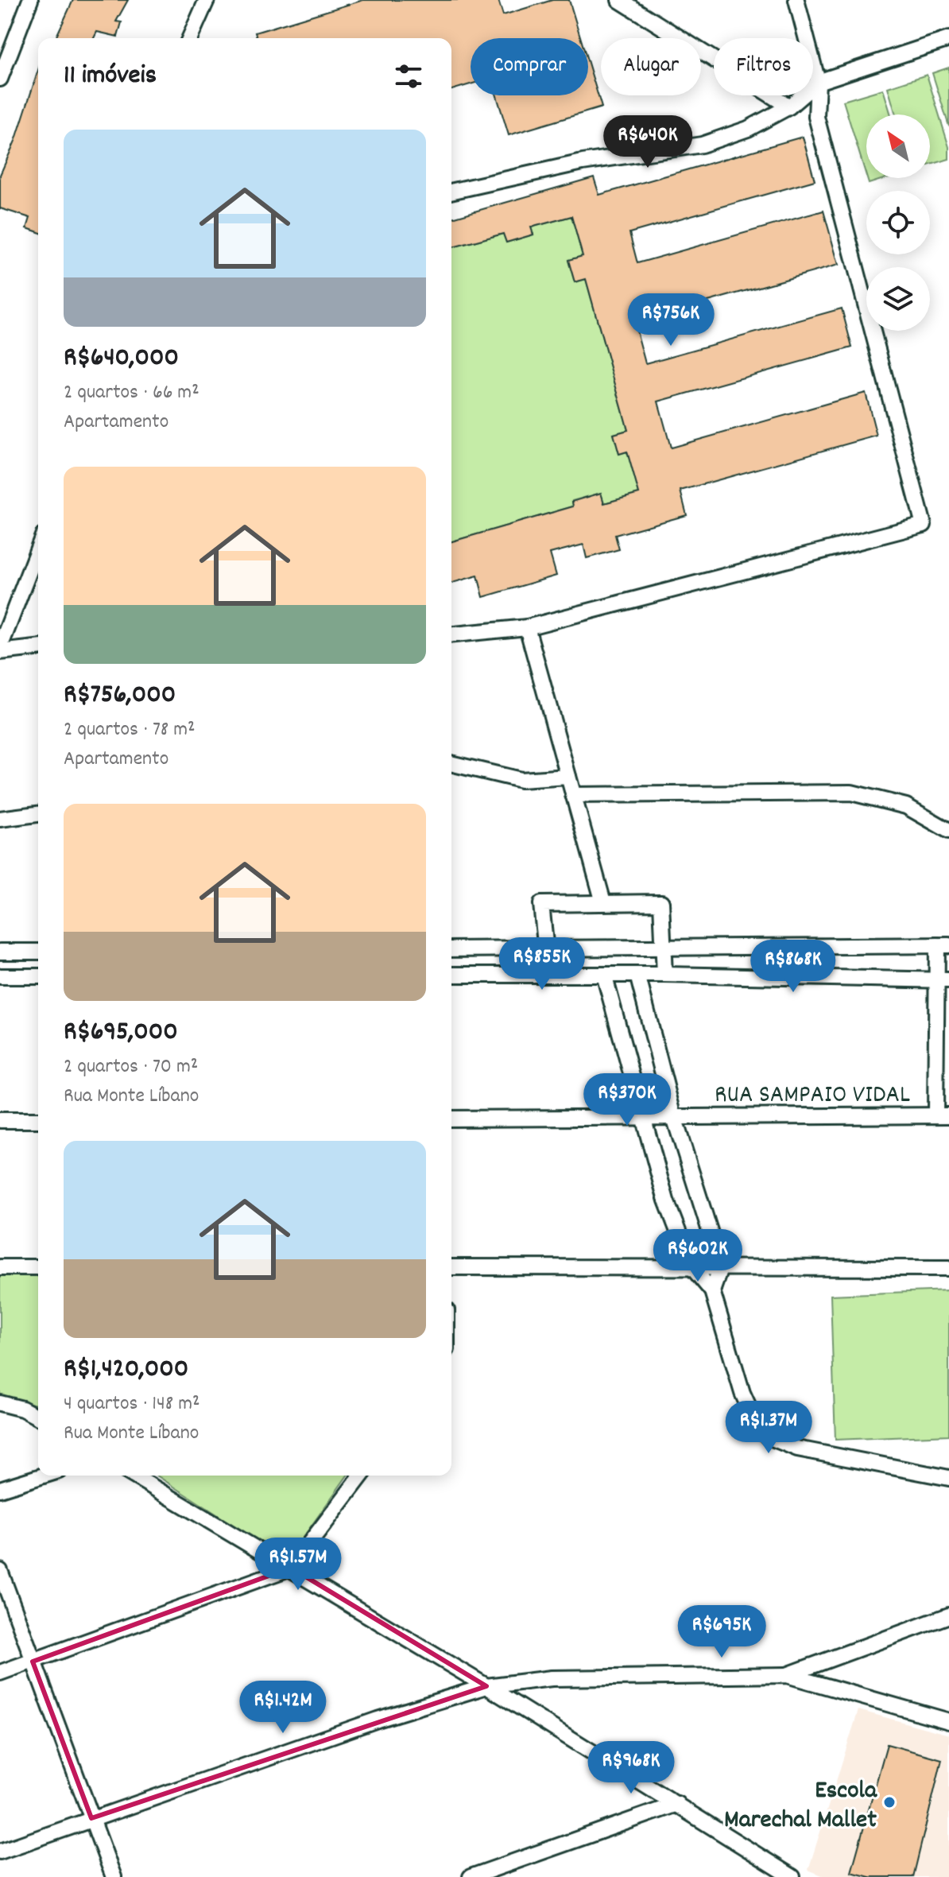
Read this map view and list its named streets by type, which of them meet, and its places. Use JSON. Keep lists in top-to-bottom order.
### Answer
{
  "streets": {
    "street": ["RUA SAMPAIO VIDAL"]
  },
  "places": ["Escola Marechal Mallet"],
  "north": "top left",
  "page": {
    "chip": ["Comprar", "Alugar", "Filtros"],
    "heading": "11 imóveis",
    "list": [
      {
        "name": "R$640,000",
        "note": "2 quartos · 66 m² · Apartamento"
      },
      {
        "name": "R$756,000",
        "note": "2 quartos · 78 m² · Apartamento"
      },
      {
        "name": "R$695,000",
        "note": "2 quartos · 70 m² · Rua Monte Líbano"
      },
      {
        "name": "R$1,420,000",
        "note": "4 quartos · 148 m² · Rua Monte Líbano"
      }
    ],
    "price": [
      "R$640K",
      "R$756K",
      "R$855K",
      "R$868K",
      "R$370K",
      "R$602K",
      "R$1.37M",
      "R$1.57M",
      "R$695K",
      "R$1.42M",
      "R$968K"
    ]
  }
}
